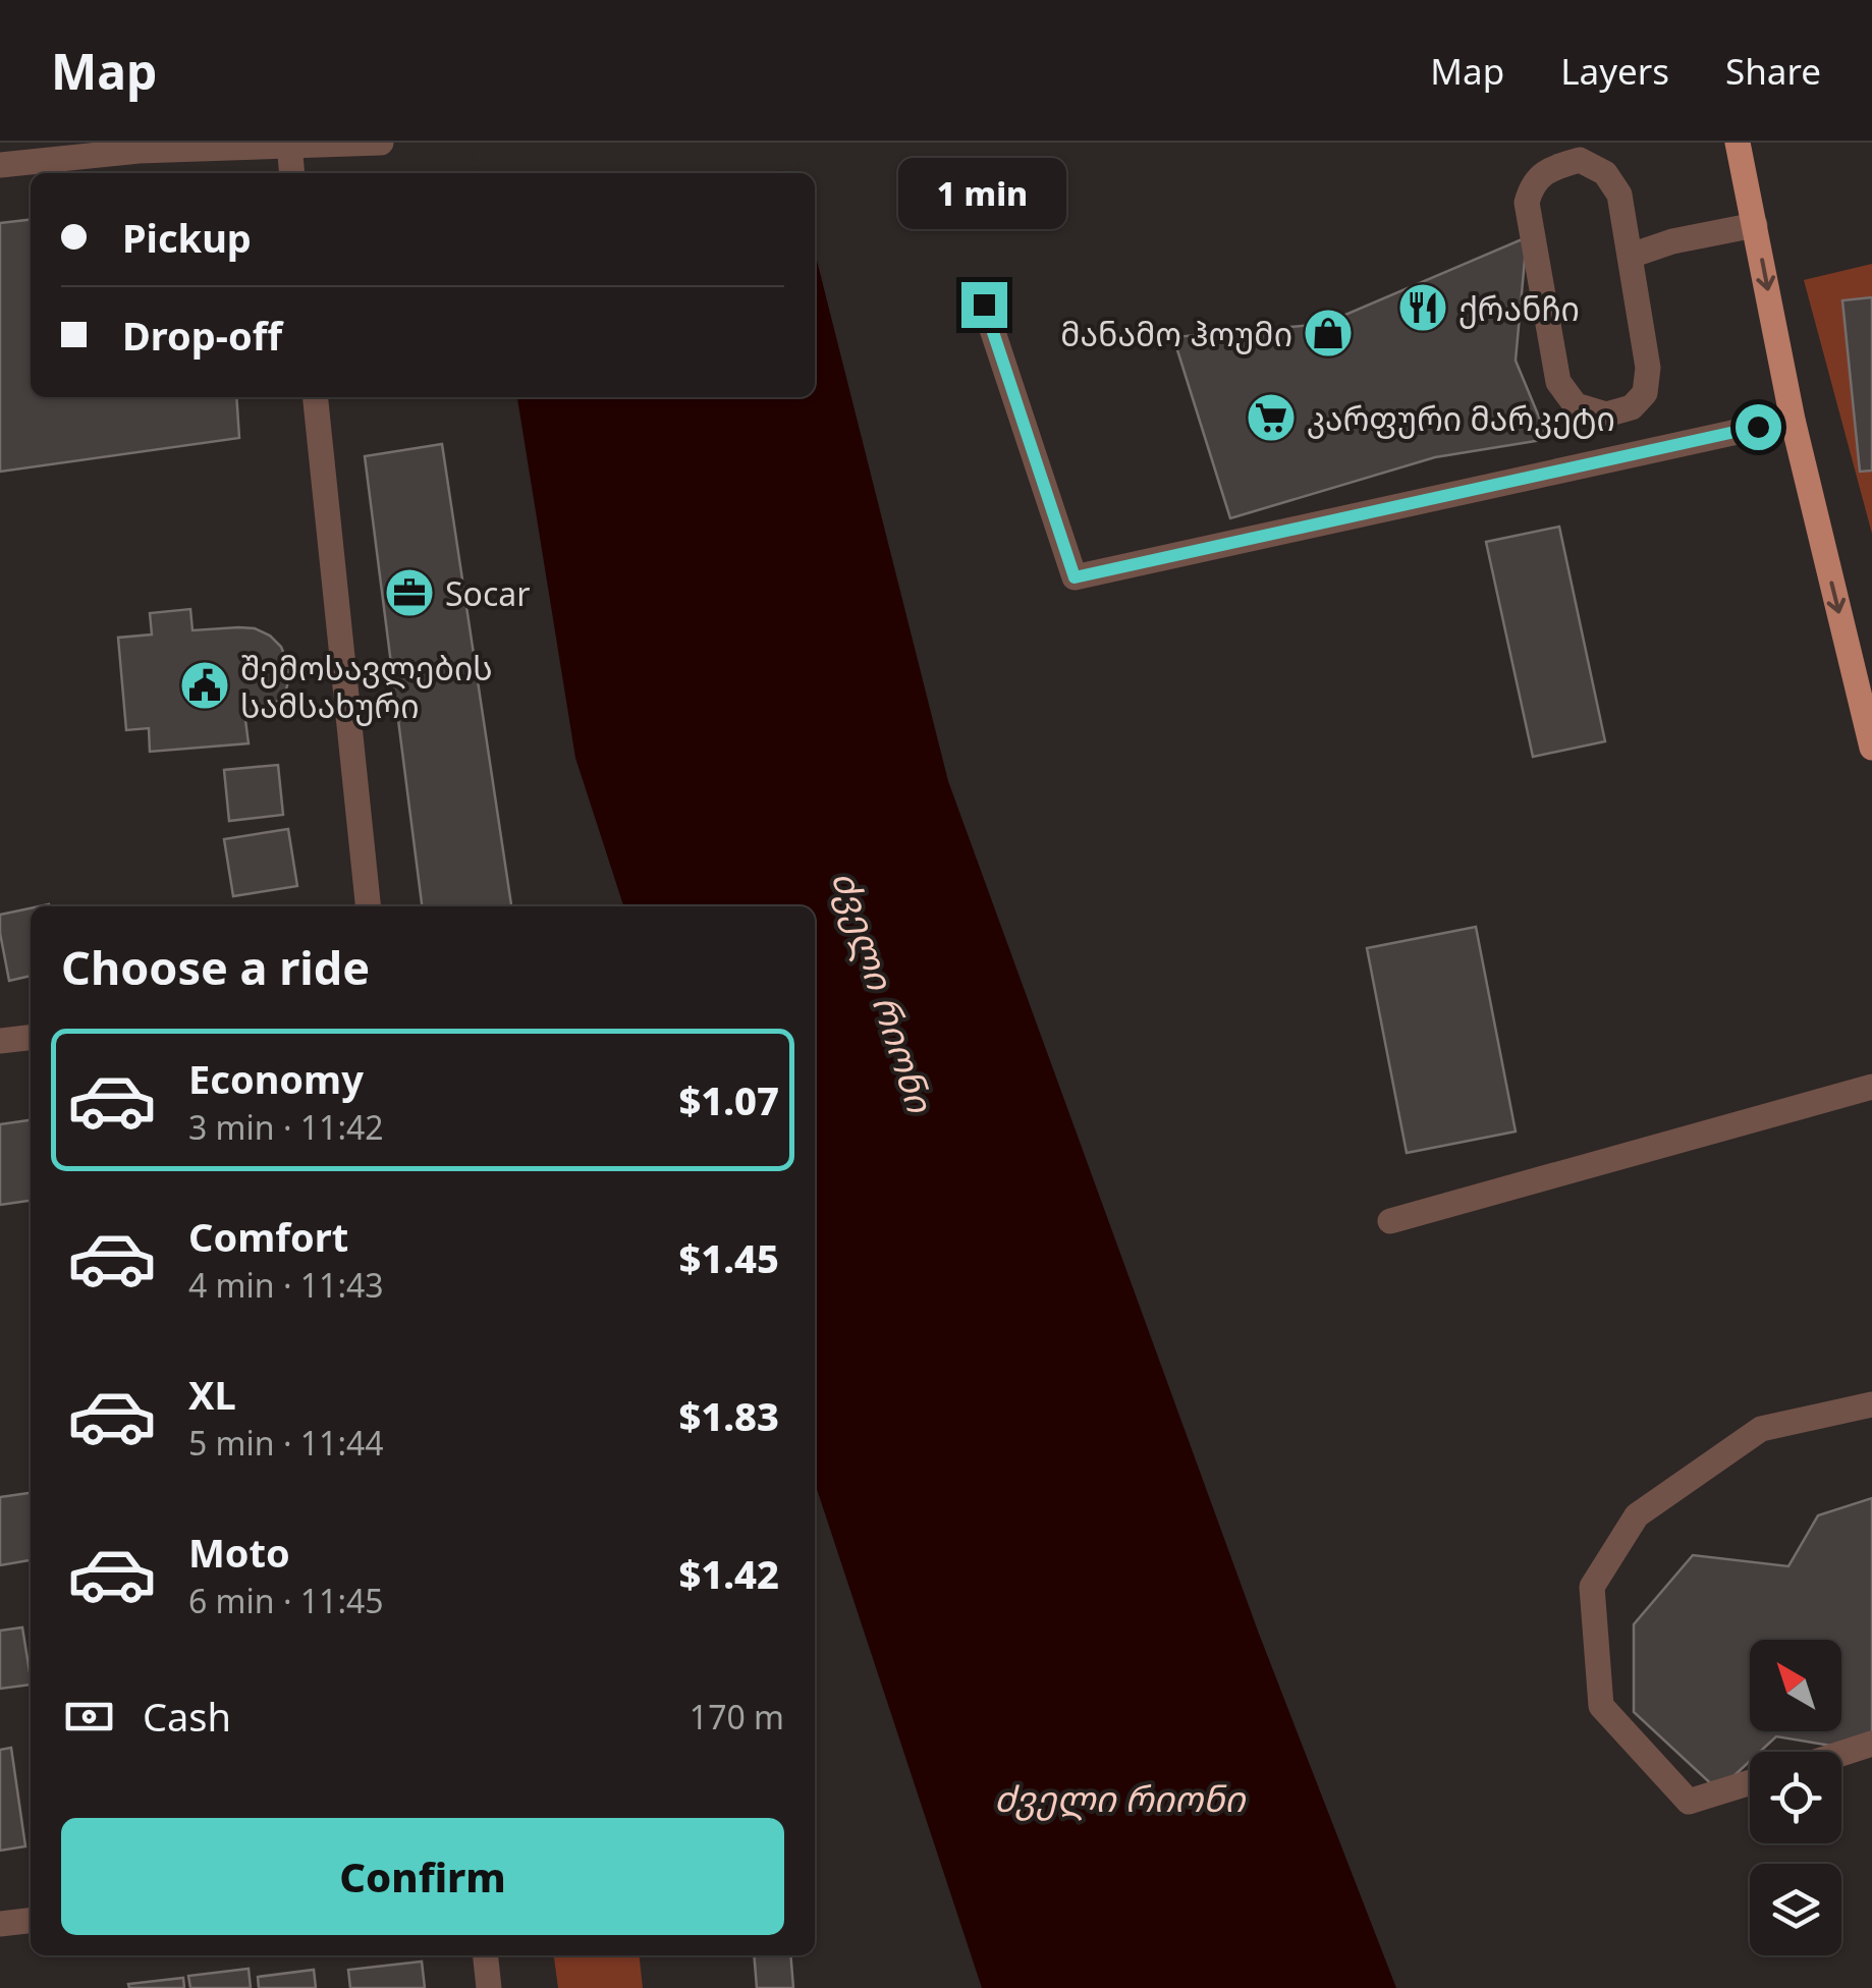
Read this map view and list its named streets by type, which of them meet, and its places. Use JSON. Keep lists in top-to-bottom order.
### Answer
{
  "water": ["ძველი რიონი"],
  "places": {
    "restaurant": ["ქრანჩი"],
    "shop": ["მანამო ჰოუმი"],
    "supermarket": ["კარფური მარკეტი"],
    "office": ["Socar"],
    "public building": ["შემოსავლების სამსახური"]
  },
  "north": "top left",
  "page": {
    "header": "Map",
    "nav": ["Map", "Layers", "Share"],
    "bubble": "1 min",
    "banner": ["Pickup", "Drop-off"],
    "heading": "Choose a ride",
    "list": [
      {
        "name": "Economy",
        "note": "3 min · 11:42",
        "value": "$1.07"
      },
      {
        "name": "Comfort",
        "note": "4 min · 11:43",
        "value": "$1.45"
      },
      {
        "name": "XL",
        "note": "5 min · 11:44",
        "value": "$1.83"
      },
      {
        "name": "Moto",
        "note": "6 min · 11:45",
        "value": "$1.42"
      }
    ],
    "pay": ["Cash", "170 m"],
    "buttons": "Confirm"
  }
}
